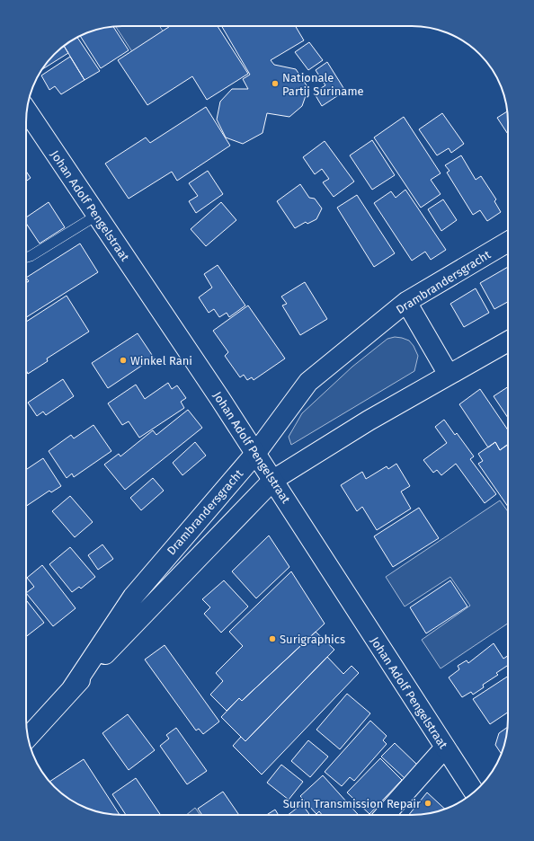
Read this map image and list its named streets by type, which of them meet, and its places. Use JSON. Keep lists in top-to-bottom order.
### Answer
{
  "streets": {
    "street": ["Johan Adolf Pengelstraat", "Drambrandersgracht"]
  },
  "crossings": [
    ["Johan Adolf Pengelstraat", "Drambrandersgracht"]
  ],
  "places": [
    "Nationale Partij Suriname",
    "Winkel Rani",
    "Surigraphics",
    "Surin Transmission Repair"
  ]
}
